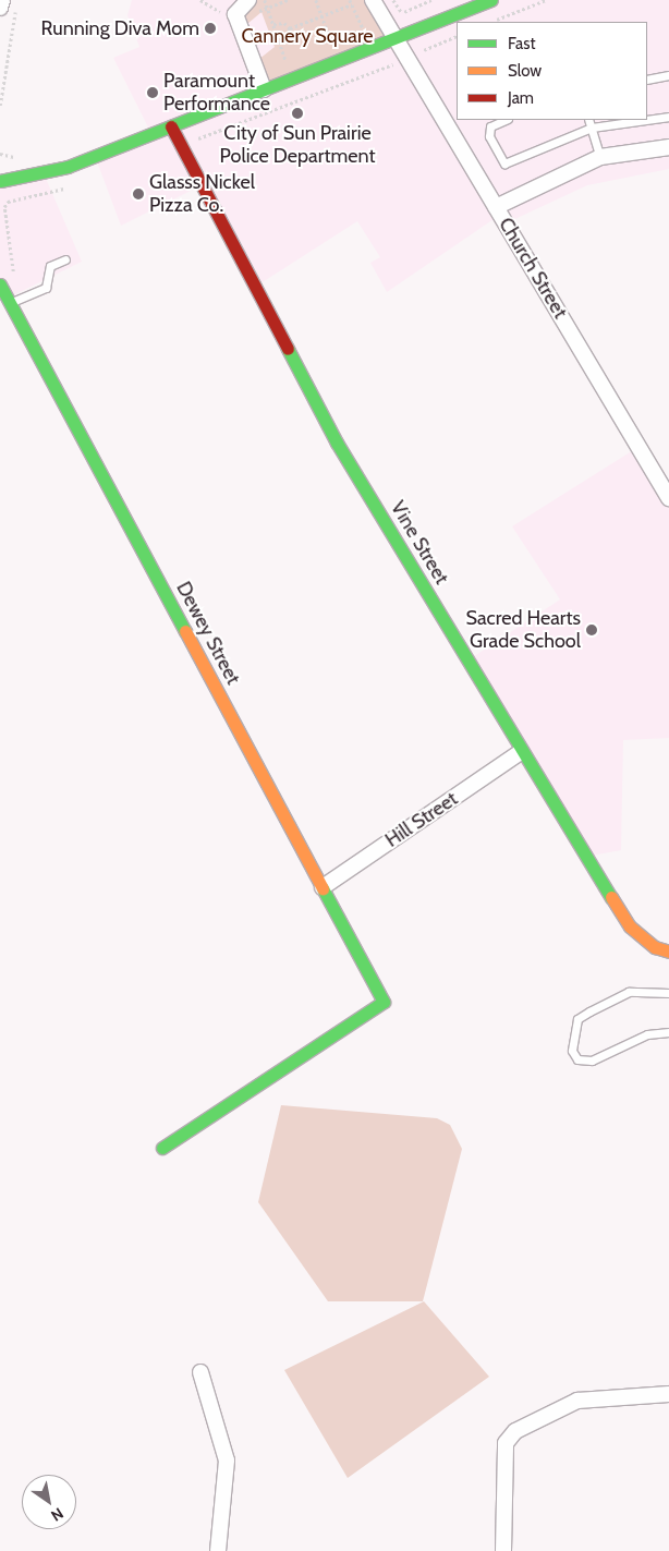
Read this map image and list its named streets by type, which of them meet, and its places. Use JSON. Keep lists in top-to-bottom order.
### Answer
{
  "streets": {
    "street": [
      "Church Street",
      "Vine Street",
      "Dewey Street",
      "Hill Street"
    ]
  },
  "crossings": [
    ["Vine Street", "Hill Street"],
    ["Dewey Street", "Hill Street"]
  ],
  "parks": ["Cannery Square"],
  "places": [
    "Running Diva Mom",
    "Paramount Performance",
    "City of Sun Prairie Police Department",
    "Glasss Nickel Pizza Co.",
    "Sacred Hearts Grade School"
  ],
  "legend": ["Fast", "Slow", "Jam"],
  "north": "bottom right"
}
